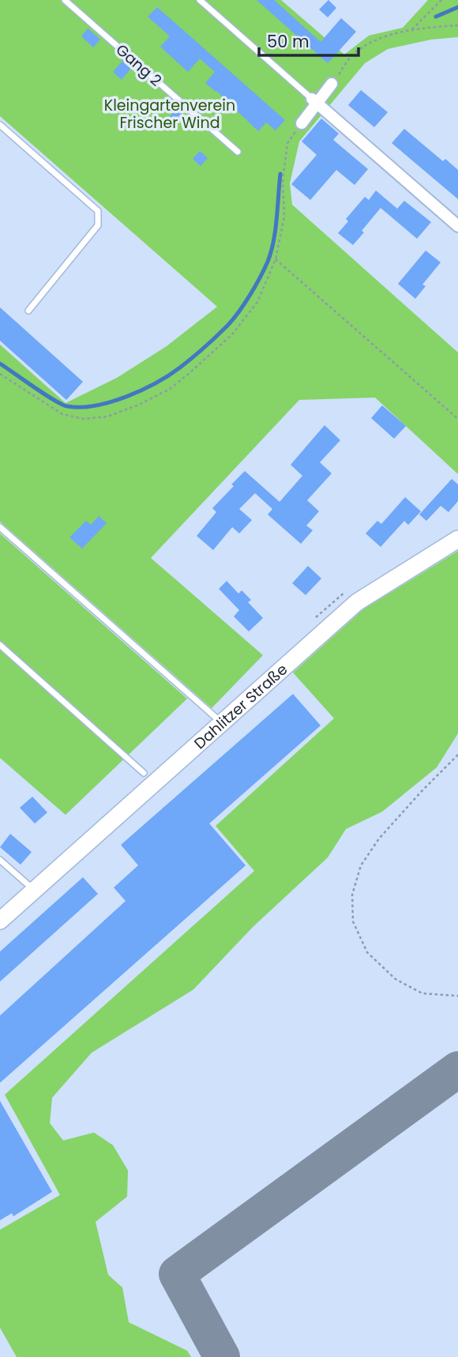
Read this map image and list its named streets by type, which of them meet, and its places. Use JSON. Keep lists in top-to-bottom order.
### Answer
{
  "streets": {
    "street": ["Dahlitzer Straße"],
    "lane": ["Gang 2"]
  },
  "parks": ["Kleingartenverein Frischer Wind"],
  "scale_bar": "50 m"
}
